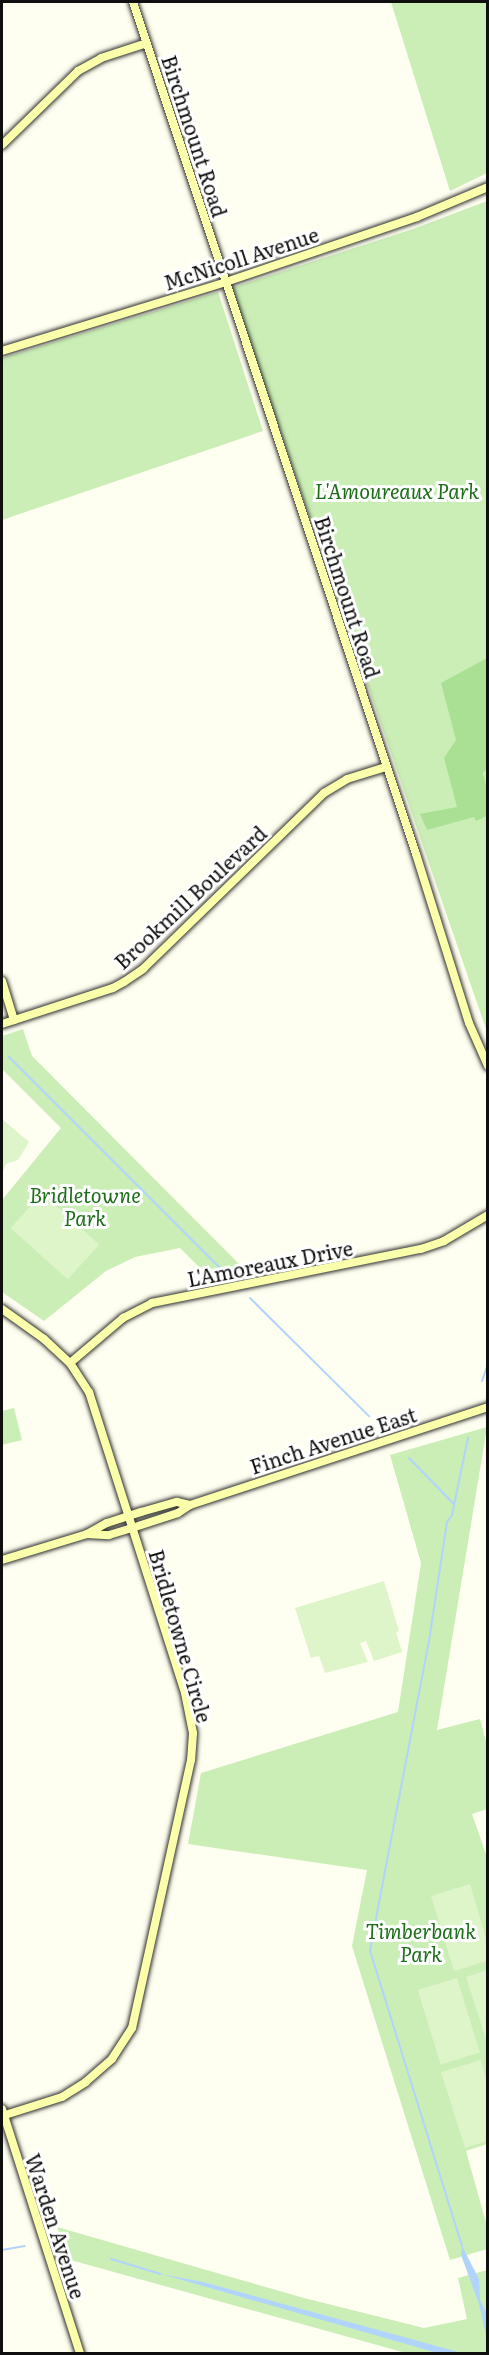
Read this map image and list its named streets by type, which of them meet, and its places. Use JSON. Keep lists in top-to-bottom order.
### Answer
{
  "streets": {
    "main road": [
      "Birchmount Road",
      "McNicoll Avenue",
      "Brookmill Boulevard",
      "L'Amoreaux Drive",
      "Finch Avenue East",
      "Bridletowne Circle",
      "Warden Avenue"
    ]
  },
  "crossings": [
    ["Birchmount Road", "McNicoll Avenue"],
    ["Birchmount Road", "Brookmill Boulevard"],
    ["L'Amoreaux Drive", "Bridletowne Circle"],
    ["Finch Avenue East", "Bridletowne Circle"],
    ["Bridletowne Circle", "Warden Avenue"]
  ],
  "parks": ["L'Amoureaux Park", "Bridletowne Park", "Timberbank Park"]
}
